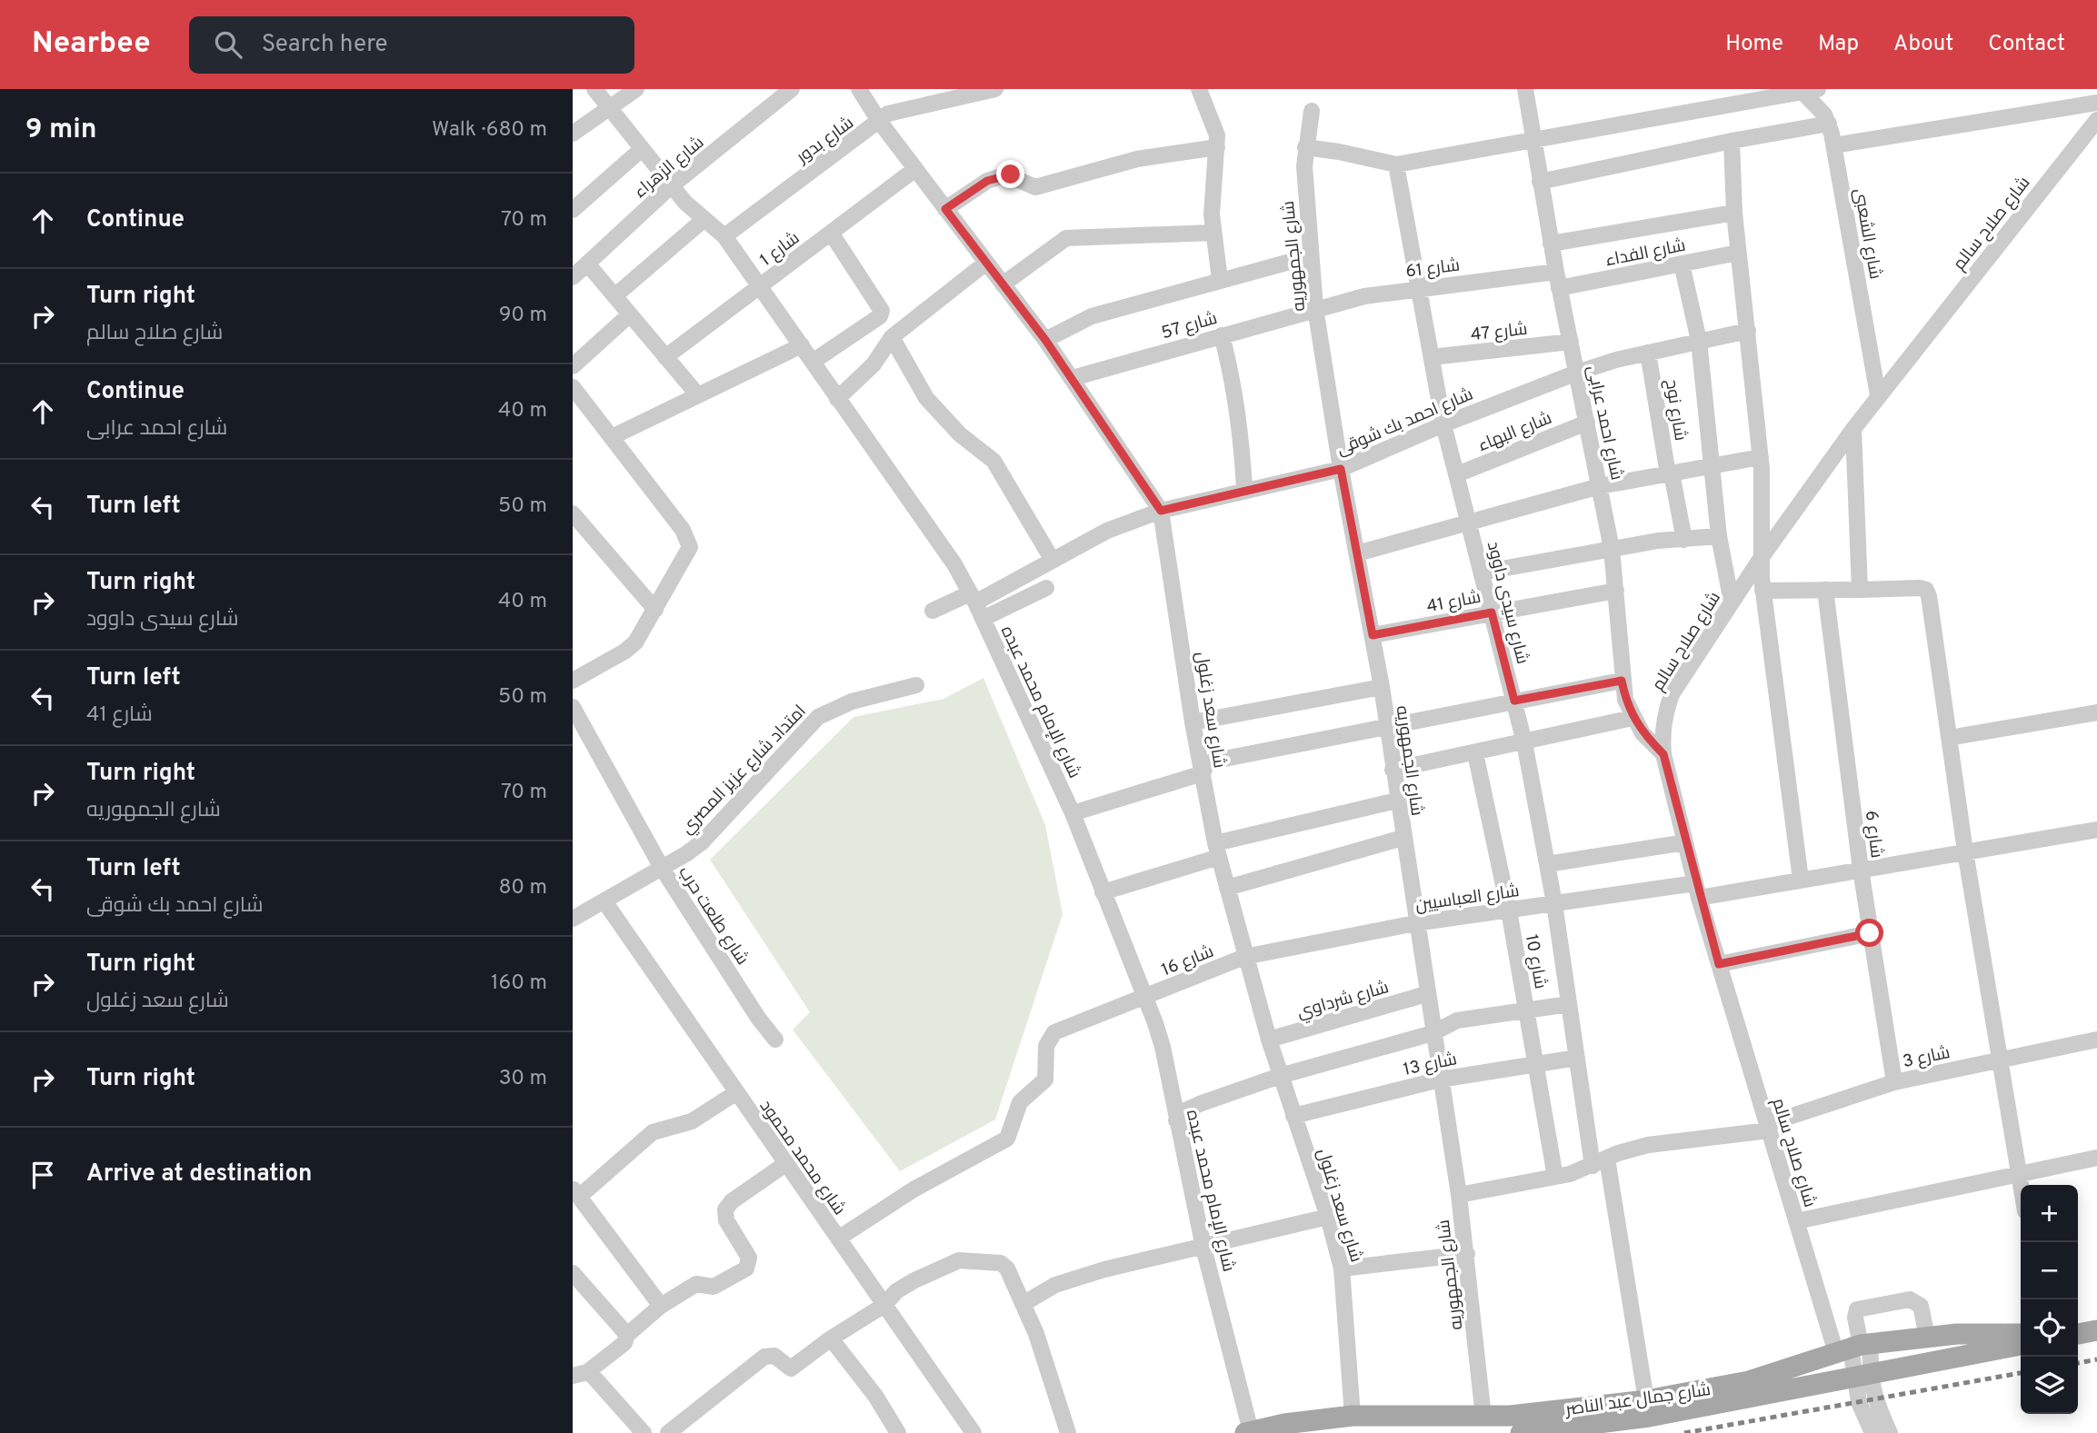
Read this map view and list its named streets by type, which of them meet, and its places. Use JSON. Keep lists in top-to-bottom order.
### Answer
{
  "streets": {
    "main road": ["شارع جمال عبد الناصر"],
    "street": [
      "شارع بدور",
      "شارع الزهراء",
      "شارع صلاح سالم",
      "شارع الشعبى",
      "شارع 1",
      "شارع الفداء",
      "شارع الجمهوريه",
      "شارع 61",
      "شارع 57",
      "شارع 47",
      "شارع نوح",
      "شارع احمد بك شوقى",
      "شارع احمد عرابى",
      "شارع البهاء",
      "شارع 41",
      "شارع سيدى داوود",
      "شارع الإمام محمد عبده",
      "شارع سعد زغلول",
      "امتداد شارع عزيز المصري",
      "شارع 6",
      "شارع العباسيين",
      "شارع طلعت حرب",
      "شارع 16",
      "شارع 10",
      "شارع شرداوي",
      "شارع 3",
      "شارع 13",
      "شارع محمد محمود"
    ]
  },
  "crossings": [
    ["شارع بدور", "شارع الإمام محمد عبده"],
    ["شارع بدور", "شارع سعد زغلول"],
    ["شارع الزهراء", "شارع الإمام محمد عبده"],
    ["شارع صلاح سالم", "شارع الشعبى"],
    ["شارع صلاح سالم", "شارع احمد عرابى"],
    ["شارع صلاح سالم", "شارع العباسيين"],
    ["شارع صلاح سالم", "شارع 3"],
    ["شارع صلاح سالم", "شارع جمال عبد الناصر"],
    ["شارع 1", "شارع الإمام محمد عبده"],
    ["شارع 1", "شارع سعد زغلول"],
    ["شارع الفداء", "شارع 61"],
    ["شارع الفداء", "شارع احمد عرابى"],
    ["شارع الجمهوريه", "شارع 61"],
    ["شارع الجمهوريه", "شارع 57"],
    ["شارع الجمهوريه", "شارع احمد بك شوقى"],
    ["شارع الجمهوريه", "شارع 41"],
    ["شارع الجمهوريه", "شارع العباسيين"],
    ["شارع الجمهوريه", "شارع شرداوي"],
    ["شارع الجمهوريه", "شارع 3"],
    ["شارع الجمهوريه", "شارع 13"],
    ["شارع الجمهوريه", "شارع جمال عبد الناصر"],
    ["شارع 61", "شارع 57"],
    ["شارع 61", "شارع احمد عرابى"],
    ["شارع 61", "شارع سيدى داوود"],
    ["شارع 57", "شارع سعد زغلول"],
    ["شارع 47", "شارع احمد عرابى"],
    ["شارع 47", "شارع سيدى داوود"],
    ["شارع نوح", "شارع احمد بك شوقى"],
    ["شارع احمد بك شوقى", "شارع احمد عرابى"],
    ["شارع احمد بك شوقى", "شارع سيدى داوود"],
    ["شارع احمد بك شوقى", "شارع الإمام محمد عبده"],
    ["شارع احمد بك شوقى", "شارع سعد زغلول"],
    ["شارع احمد عرابى", "شارع البهاء"],
    ["شارع احمد عرابى", "شارع 41"],
    ["شارع البهاء", "شارع سيدى داوود"],
    ["شارع 41", "شارع سيدى داوود"],
    ["شارع سيدى داوود", "شارع العباسيين"],
    ["شارع سيدى داوود", "شارع 3"],
    ["شارع سيدى داوود", "شارع 13"],
    ["شارع سيدى داوود", "شارع جمال عبد الناصر"],
    ["شارع الإمام محمد عبده", "شارع 16"],
    ["شارع الإمام محمد عبده", "شارع جمال عبد الناصر"],
    ["شارع سعد زغلول", "شارع العباسيين"],
    ["شارع سعد زغلول", "شارع 16"],
    ["شارع سعد زغلول", "شارع شرداوي"],
    ["شارع سعد زغلول", "شارع 13"],
    ["شارع سعد زغلول", "شارع جمال عبد الناصر"],
    ["امتداد شارع عزيز المصري", "شارع طلعت حرب"],
    ["امتداد شارع عزيز المصري", "شارع محمد محمود"],
    ["شارع 6", "شارع العباسيين"],
    ["شارع 6", "شارع 3"],
    ["شارع العباسيين", "شارع 16"],
    ["شارع العباسيين", "شارع 10"],
    ["شارع 16", "شارع محمد محمود"],
    ["شارع 10", "شارع 3"],
    ["شارع 10", "شارع 13"]
  ],
  "page": {
    "header": "Nearbee",
    "search": "Search here",
    "nav": [
      "Home",
      "Map",
      "About",
      "Contact"
    ],
    "heading": ["9 min", "Walk · 680 m"],
    "list": [
      ["Continue", "70 m"],
      ["Turn right", "شارع صلاح سالم", "90 m"],
      ["Continue", "شارع احمد عرابى", "40 m"],
      ["Turn left", "50 m"],
      ["Turn right", "شارع سيدى داوود", "40 m"],
      ["Turn left", "شارع 41", "50 m"],
      ["Turn right", "شارع الجمهوريه", "70 m"],
      ["Turn left", "شارع احمد بك شوقى", "80 m"],
      ["Turn right", "شارع سعد زغلول", "160 m"],
      ["Turn right", "30 m"],
      "Arrive at destination"
    ],
    "map_buttons": ["+", "−"]
  }
}
